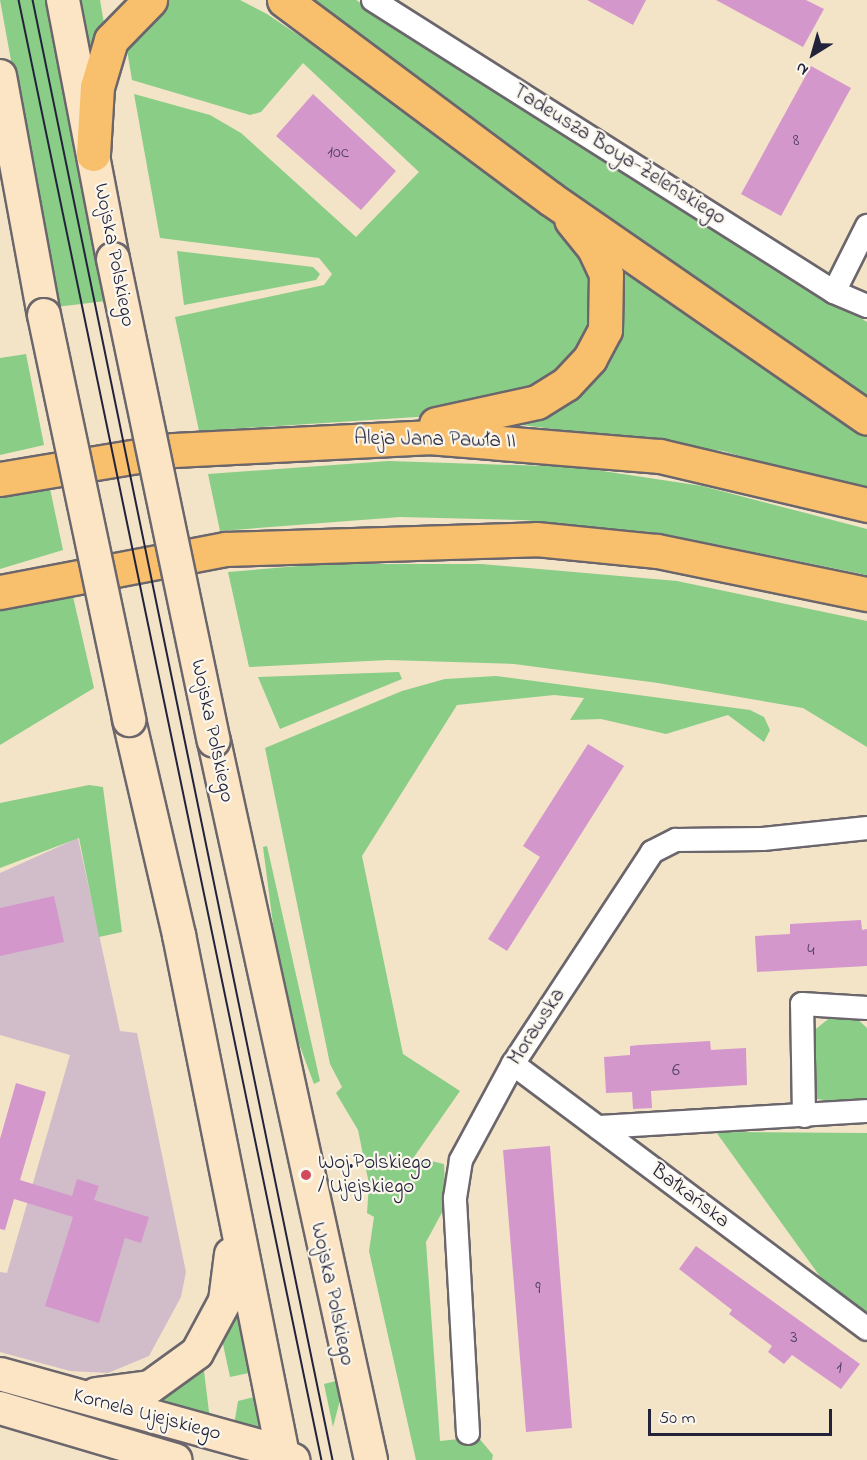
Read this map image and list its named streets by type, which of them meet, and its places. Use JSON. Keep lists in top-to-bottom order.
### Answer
{
  "streets": {
    "main road": ["Aleja Jana Pawła II"],
    "street": [
      "Tadeusza Boya-Żeleńskiego",
      "Wojska Polskiego",
      "Morawska",
      "Bałkańska",
      "Kornela Ujejskiego"
    ]
  },
  "crossings": [
    ["Morawska", "Bałkańska"]
  ],
  "places": ["Woj.Polskiego / Ujejskiego"],
  "house_numbers": [
    "8",
    "10c",
    "4",
    "6",
    "9",
    "3",
    "1"
  ],
  "scale_bar": "50 m",
  "north": "bottom left"
}
